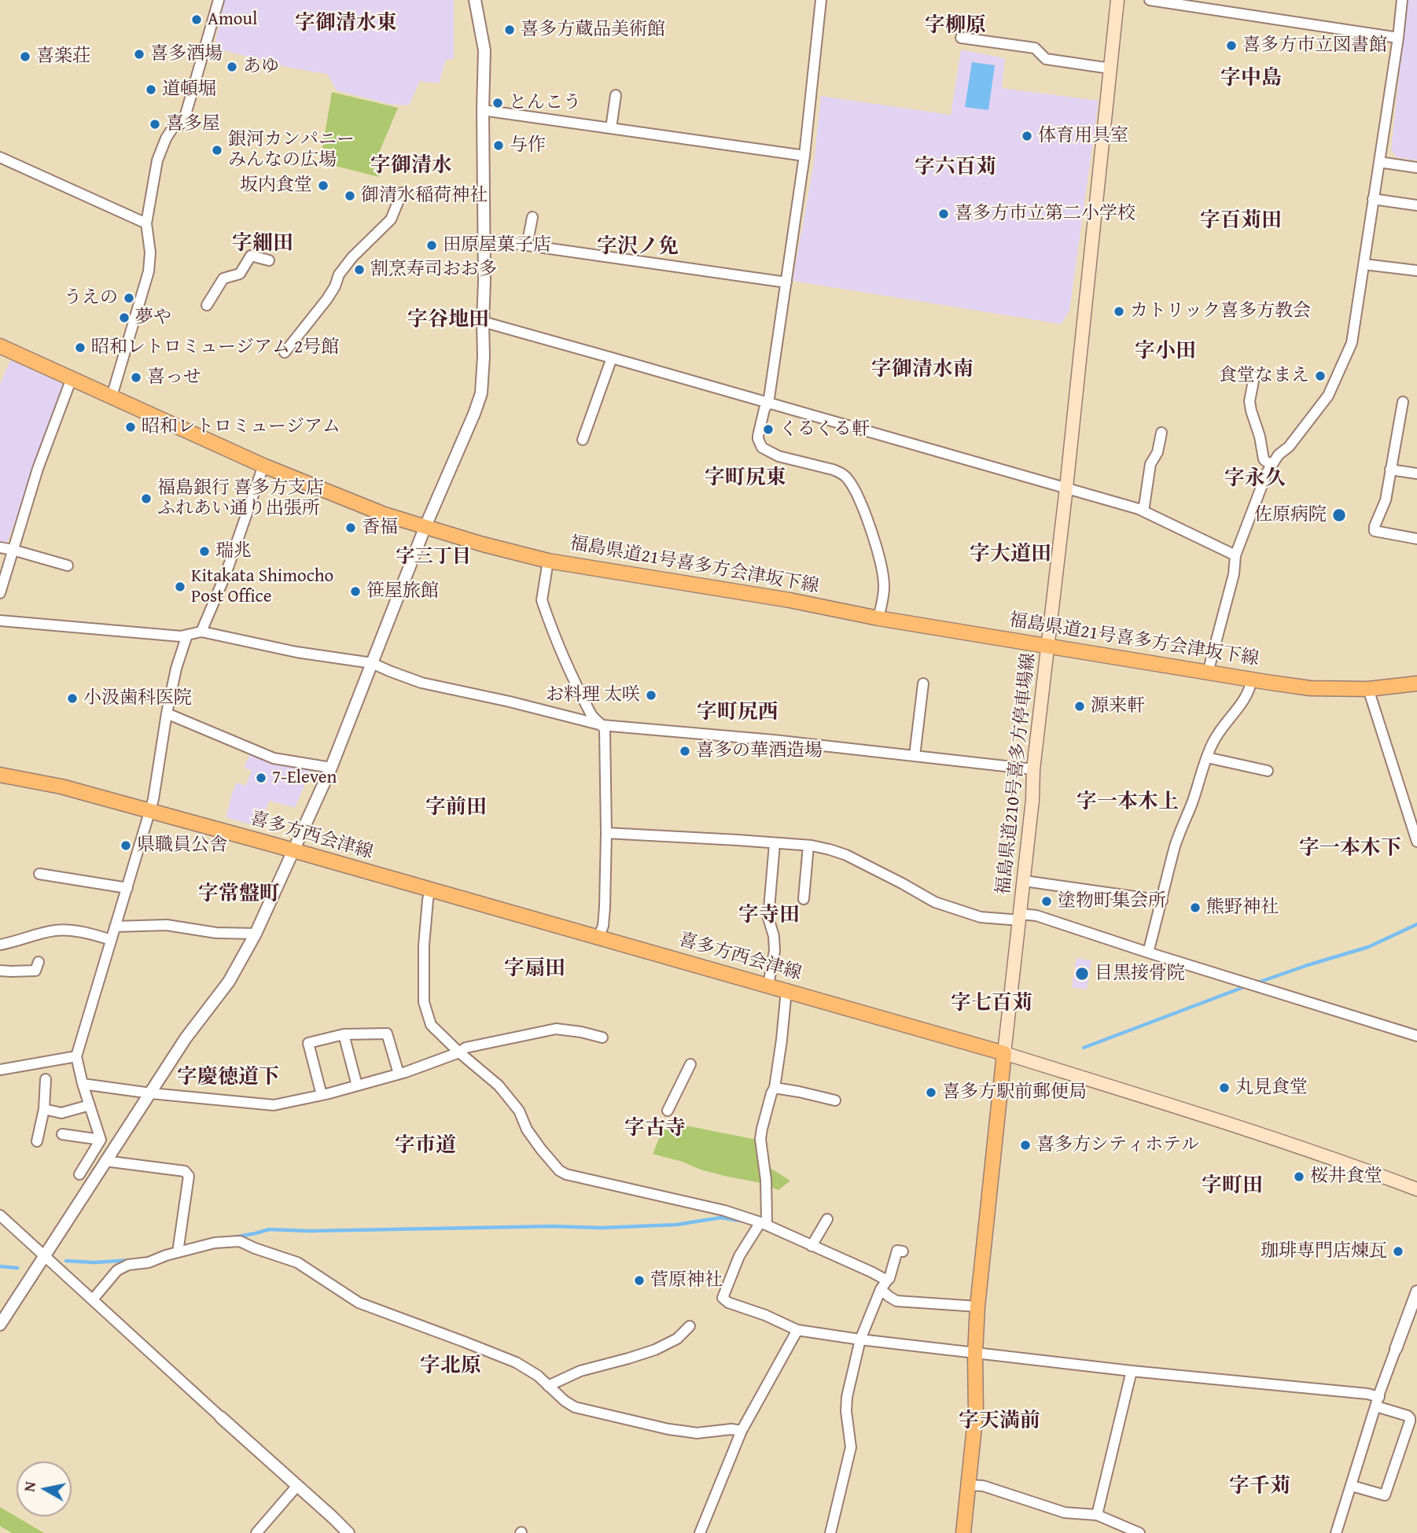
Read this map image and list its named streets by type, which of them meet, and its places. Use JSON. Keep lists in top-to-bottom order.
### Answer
{
  "streets": {
    "main road": ["福島県道21号喜多方会津坂下線", "福島県道210号喜多方停車場線", "喜多方西会津線"]
  },
  "crossings": [
    ["福島県道21号喜多方会津坂下線", "福島県道210号喜多方停車場線"],
    ["福島県道210号喜多方停車場線", "喜多方西会津線"]
  ],
  "districts": [
    "字御清水東",
    "字柳原",
    "字中島",
    "字御清水",
    "字六百苅",
    "字百苅田",
    "字細田",
    "字沢ノ免",
    "字谷地田",
    "字小田",
    "字御清水南",
    "字町尻東",
    "字永久",
    "字大道田",
    "字三丁目",
    "字町尻西",
    "字一本木上",
    "字前田",
    "字一本木下",
    "字常盤町",
    "字寺田",
    "字扇田",
    "字七百苅",
    "字慶徳道下",
    "字古寺",
    "字市道",
    "字町田",
    "字北原",
    "字天満前",
    "字千苅"
  ],
  "places": [
    "Amoul",
    "喜多方蔵品美術館",
    "喜多方市立図書館",
    "喜多酒場",
    "喜楽荘",
    "あゆ",
    "道頓堀",
    "とんこう",
    "喜多屋",
    "体育用具室",
    "与作",
    "銀河カンパニー みんなの広場",
    "坂内食堂",
    "御清水稲荷神社",
    "喜多方市立第二小学校",
    "田原屋菓子店",
    "割烹寿司おお多",
    "うえの",
    "カトリック喜多方教会",
    "夢や",
    "昭和レトロミュージアム 2号館",
    "食堂なまえ",
    "喜っせ",
    "昭和レトロミュージアム",
    "くるくる軒",
    "福島銀行 喜多方支店 ふれあい通り出張所",
    "佐原病院",
    "香福",
    "瑞兆",
    "Kitakata Shimocho Post Office",
    "笹屋旅館",
    "お料理 太咲",
    "小汲歯科医院",
    "源来軒",
    "喜多の華酒造場",
    "7-Eleven",
    "県職員公舎",
    "塗物町集会所",
    "熊野神社",
    "目黒接骨院",
    "丸見食堂",
    "喜多方駅前郵便局",
    "喜多方シティホテル",
    "桜井食堂",
    "珈琲専門店煉瓦",
    "菅原神社"
  ],
  "north": "left"
}
